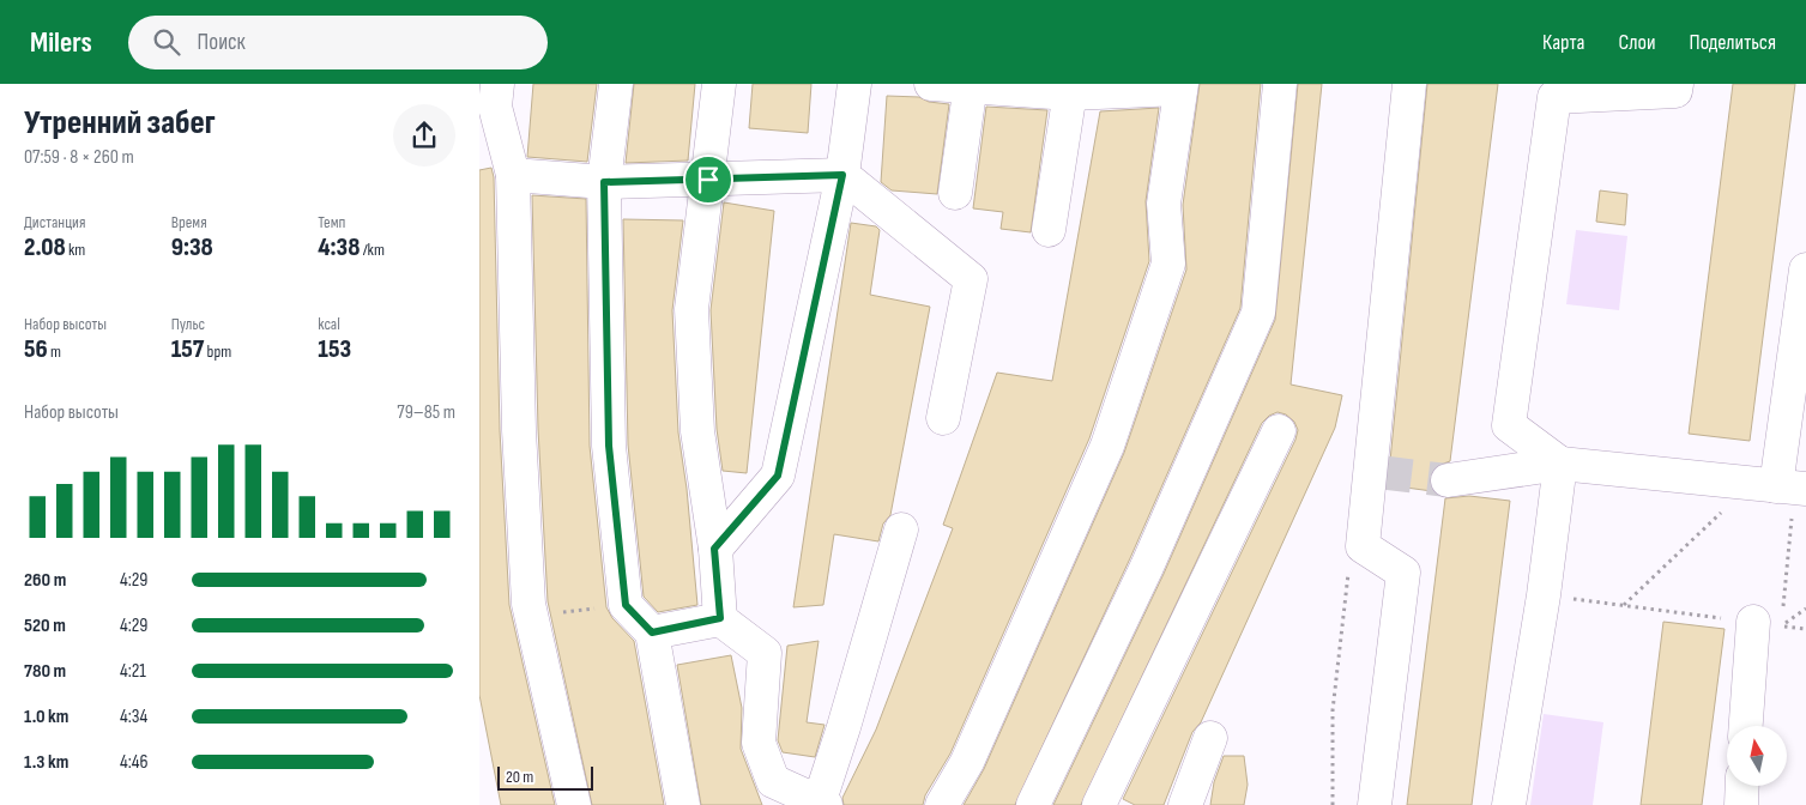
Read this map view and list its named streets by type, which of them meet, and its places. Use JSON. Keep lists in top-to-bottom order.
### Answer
{
  "scale_bar": "20 m",
  "north": "top",
  "page": {
    "header": "Milers",
    "search": "Поиск",
    "nav": ["Карта", "Слои", "Поделиться"],
    "heading": ["Утренний забег", "07:59 · 8 × 260 m"],
    "stats": [
      ["Дистанция", "2.08 km"],
      ["Время", "9:38"],
      ["Темп", "4:38 /km"],
      ["Набор высоты", "56 m"],
      ["Пульс", "157 bpm"],
      ["kcal", "153"]
    ],
    "chart": ["Набор высоты", "79–85 m"],
    "list": [
      {
        "name": "260 m",
        "note": "4:29"
      },
      {
        "name": "520 m",
        "note": "4:29"
      },
      {
        "name": "780 m",
        "note": "4:21"
      },
      {
        "name": "1.0 km",
        "note": "4:34"
      },
      {
        "name": "1.3 km",
        "note": "4:46"
      }
    ],
    "scale": "20 m"
  }
}
